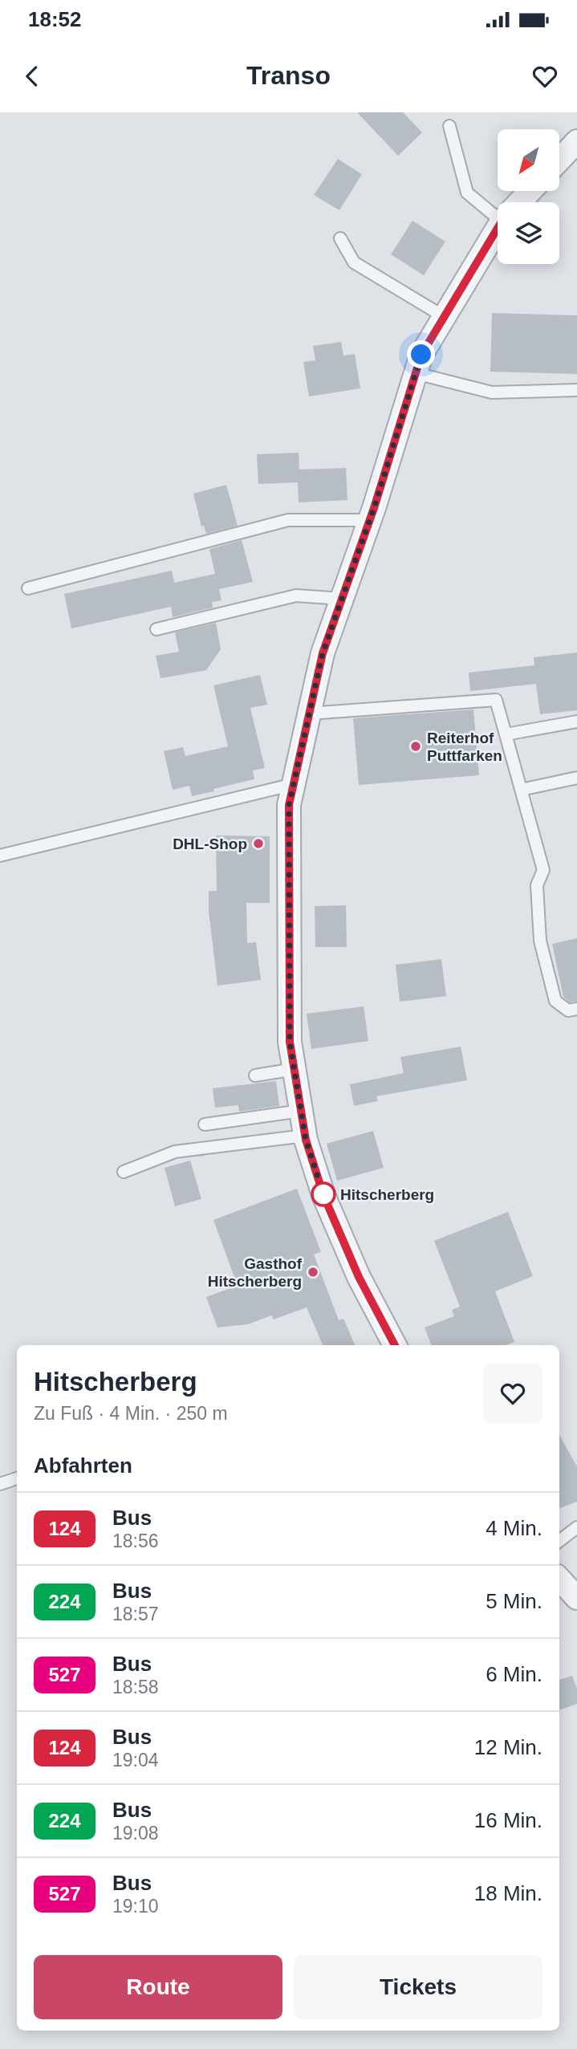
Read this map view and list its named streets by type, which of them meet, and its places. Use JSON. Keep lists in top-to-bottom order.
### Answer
{
  "places": [
    "Reiterhof Puttfarken",
    "DHL-Shop",
    "Hitscherberg",
    "Gasthof Hitscherberg"
  ],
  "lines": ["bus line 124"],
  "north": "bottom left",
  "page": {
    "status": "18:52",
    "header": "Transo",
    "heading": [
      ["Hitscherberg", "Zu Fuß · 4 Min. · 250 m"],
      "Abfahrten"
    ],
    "list": [
      {
        "mark": "124",
        "name": "Bus",
        "note": "18:56",
        "value": "4 Min."
      },
      {
        "mark": "224",
        "name": "Bus",
        "note": "18:57",
        "value": "5 Min."
      },
      {
        "mark": "527",
        "name": "Bus",
        "note": "18:58",
        "value": "6 Min."
      },
      {
        "mark": "124",
        "name": "Bus",
        "note": "19:04",
        "value": "12 Min."
      },
      {
        "mark": "224",
        "name": "Bus",
        "note": "19:08",
        "value": "16 Min."
      },
      {
        "mark": "527",
        "name": "Bus",
        "note": "19:10",
        "value": "18 Min."
      }
    ],
    "buttons": ["Route", "Tickets"]
  }
}
